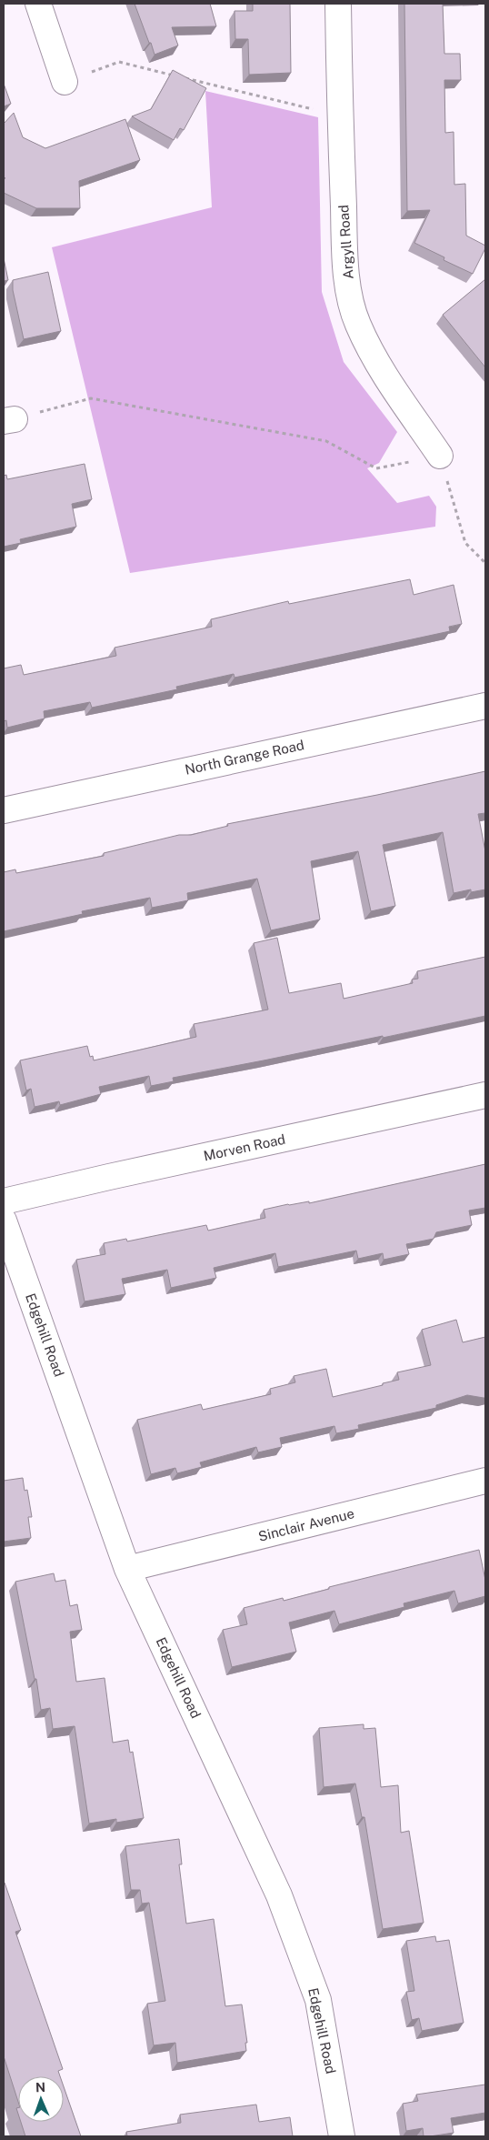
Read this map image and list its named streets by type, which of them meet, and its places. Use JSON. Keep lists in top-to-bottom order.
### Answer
{
  "streets": {
    "street": [
      "Argyll Road",
      "North Grange Road",
      "Morven Road",
      "Edgehill Road",
      "Sinclair Avenue"
    ]
  },
  "crossings": [
    ["Edgehill Road", "Sinclair Avenue"]
  ],
  "north": "top"
}
